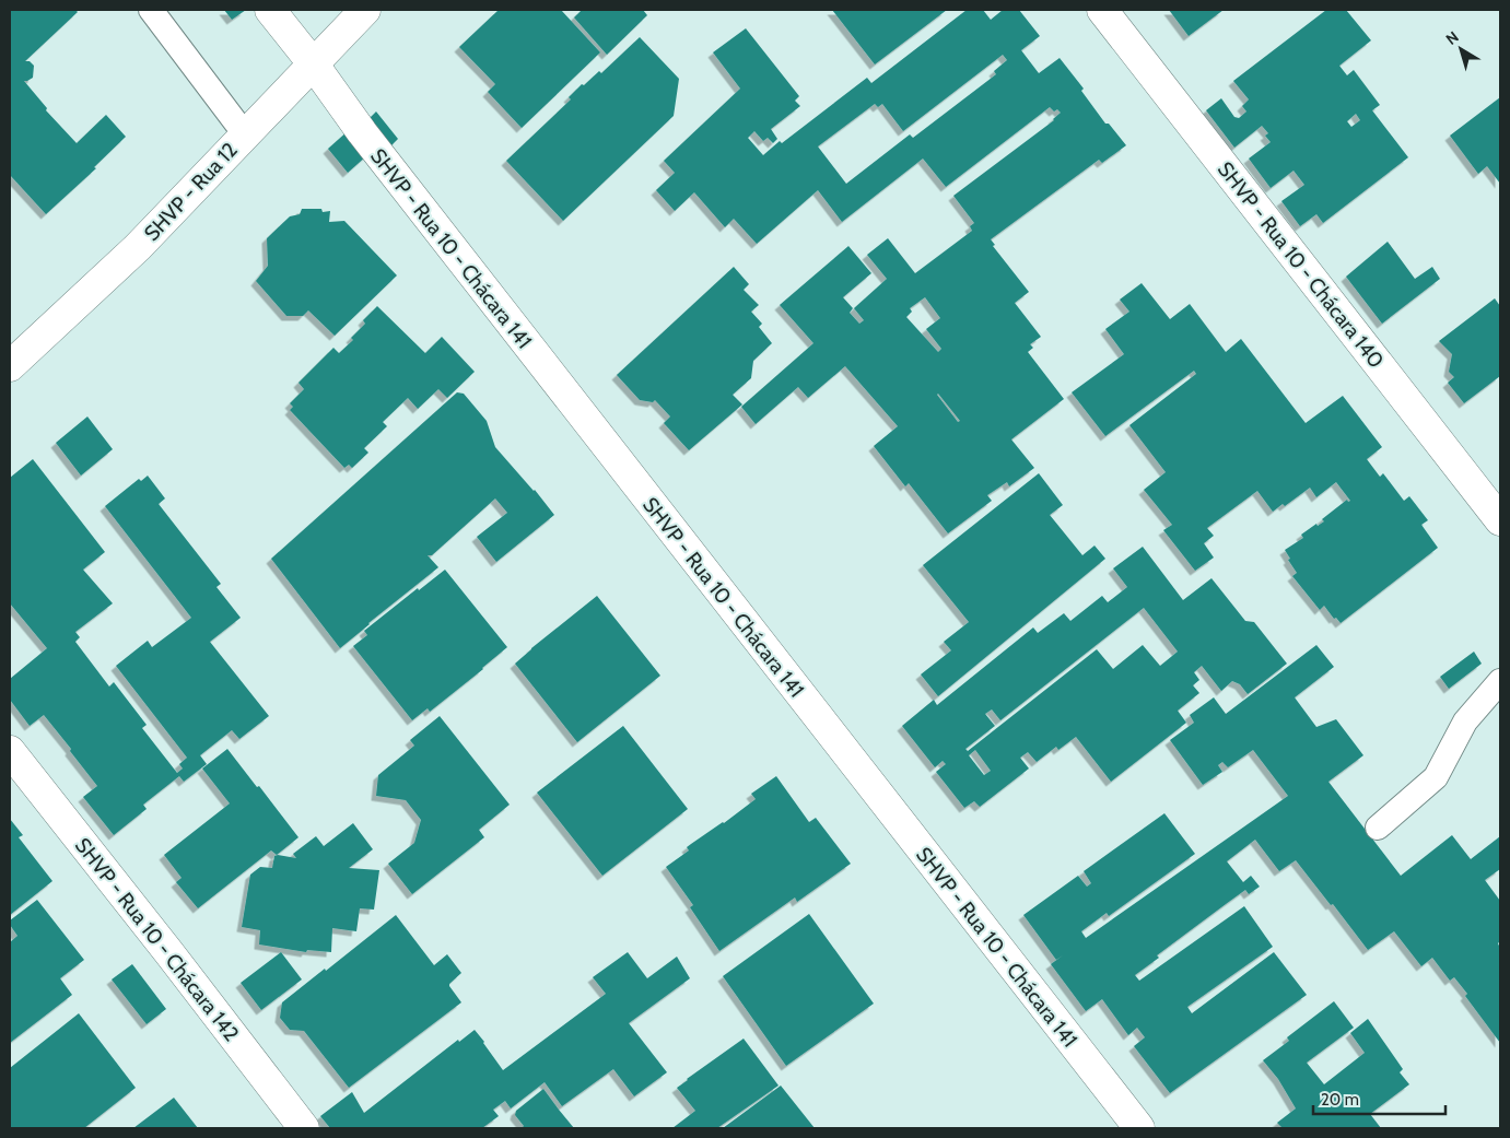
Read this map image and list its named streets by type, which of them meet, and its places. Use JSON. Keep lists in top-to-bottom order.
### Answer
{
  "streets": {
    "street": [
      "SHVP - Rua 12",
      "SHVP - Rua 10 - Chácara 141",
      "SHVP - Rua 10 - Chácara 140",
      "SHVP - Rua 10 - Chácara 142"
    ]
  },
  "crossings": [
    ["SHVP - Rua 12", "SHVP - Rua 10 - Chácara 141"]
  ],
  "scale_bar": "20 m",
  "north": "top left"
}
